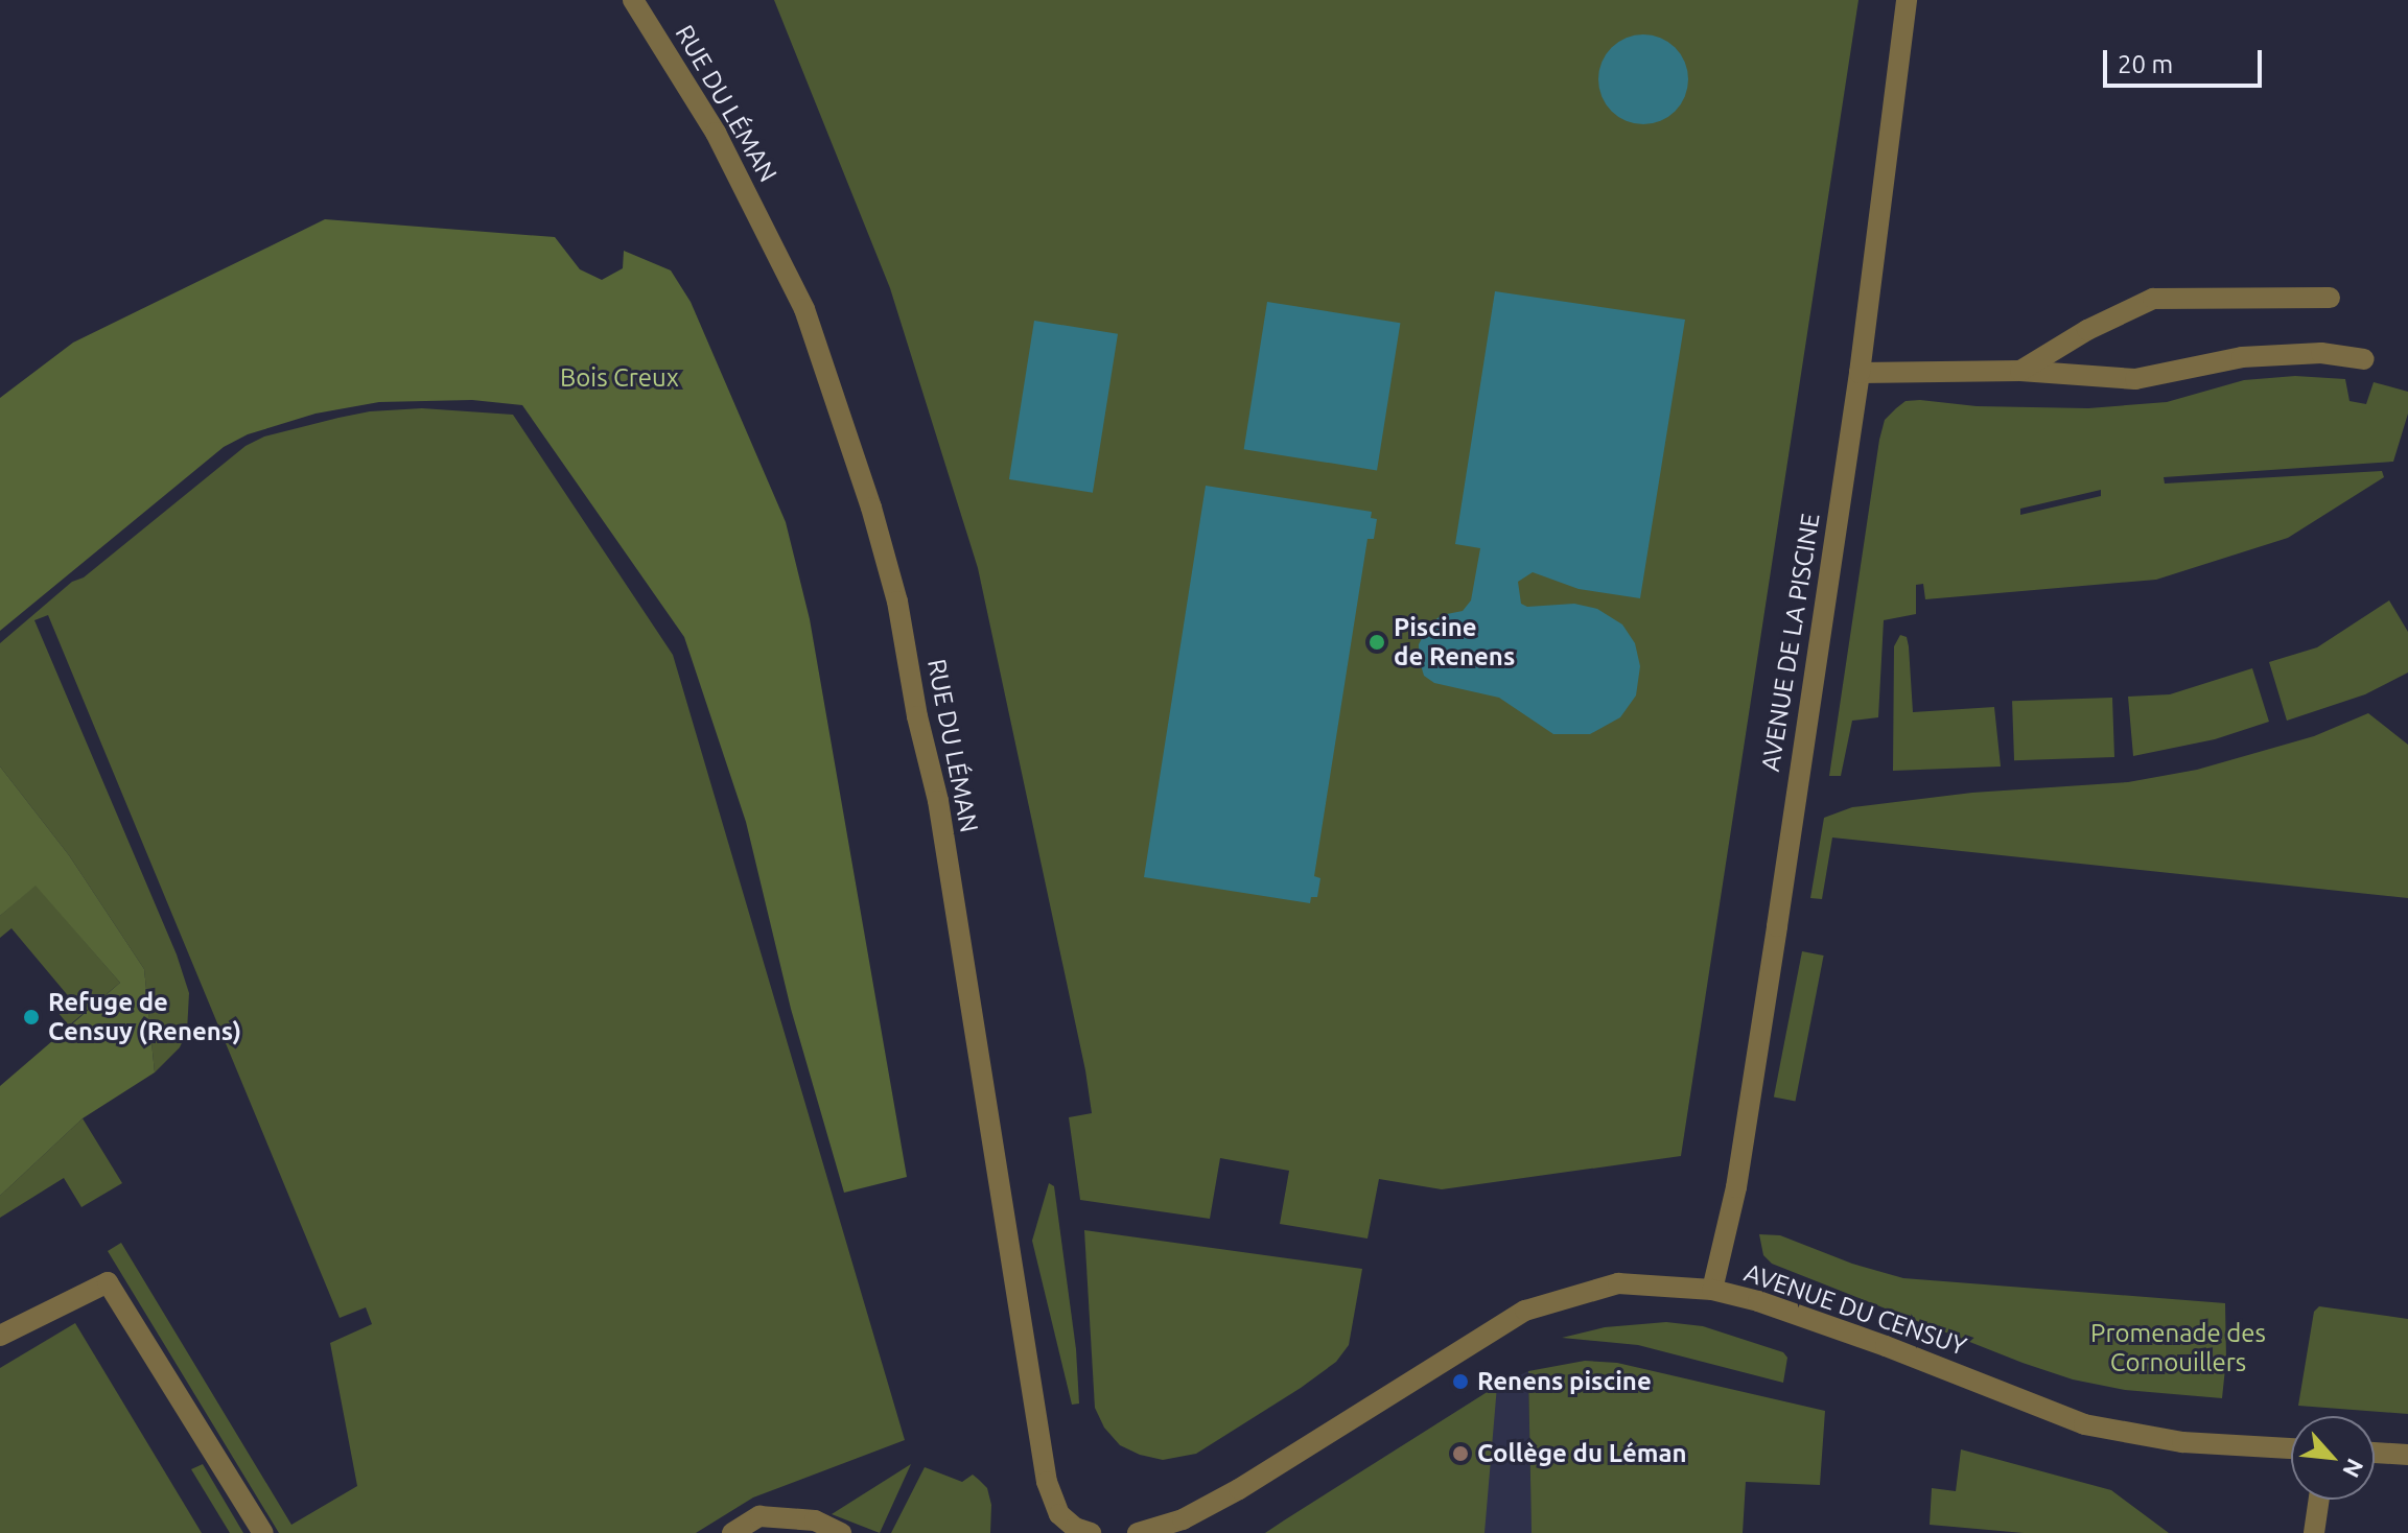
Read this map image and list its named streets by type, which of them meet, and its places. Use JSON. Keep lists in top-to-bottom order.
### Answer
{
  "streets": {
    "street": ["RUE DU LÉMAN", "AVENUE DE LA PISCINE", "AVENUE DU CENSUY"]
  },
  "crossings": [
    ["AVENUE DE LA PISCINE", "AVENUE DU CENSUY"]
  ],
  "parks": ["Bois Creux", "Promenade des Cornouillers"],
  "places": [
    "Piscine de Renens",
    "Refuge de Censuy (Renens)",
    "Renens piscine",
    "Collège du Léman"
  ],
  "scale_bar": "20 m",
  "north": "bottom right"
}
